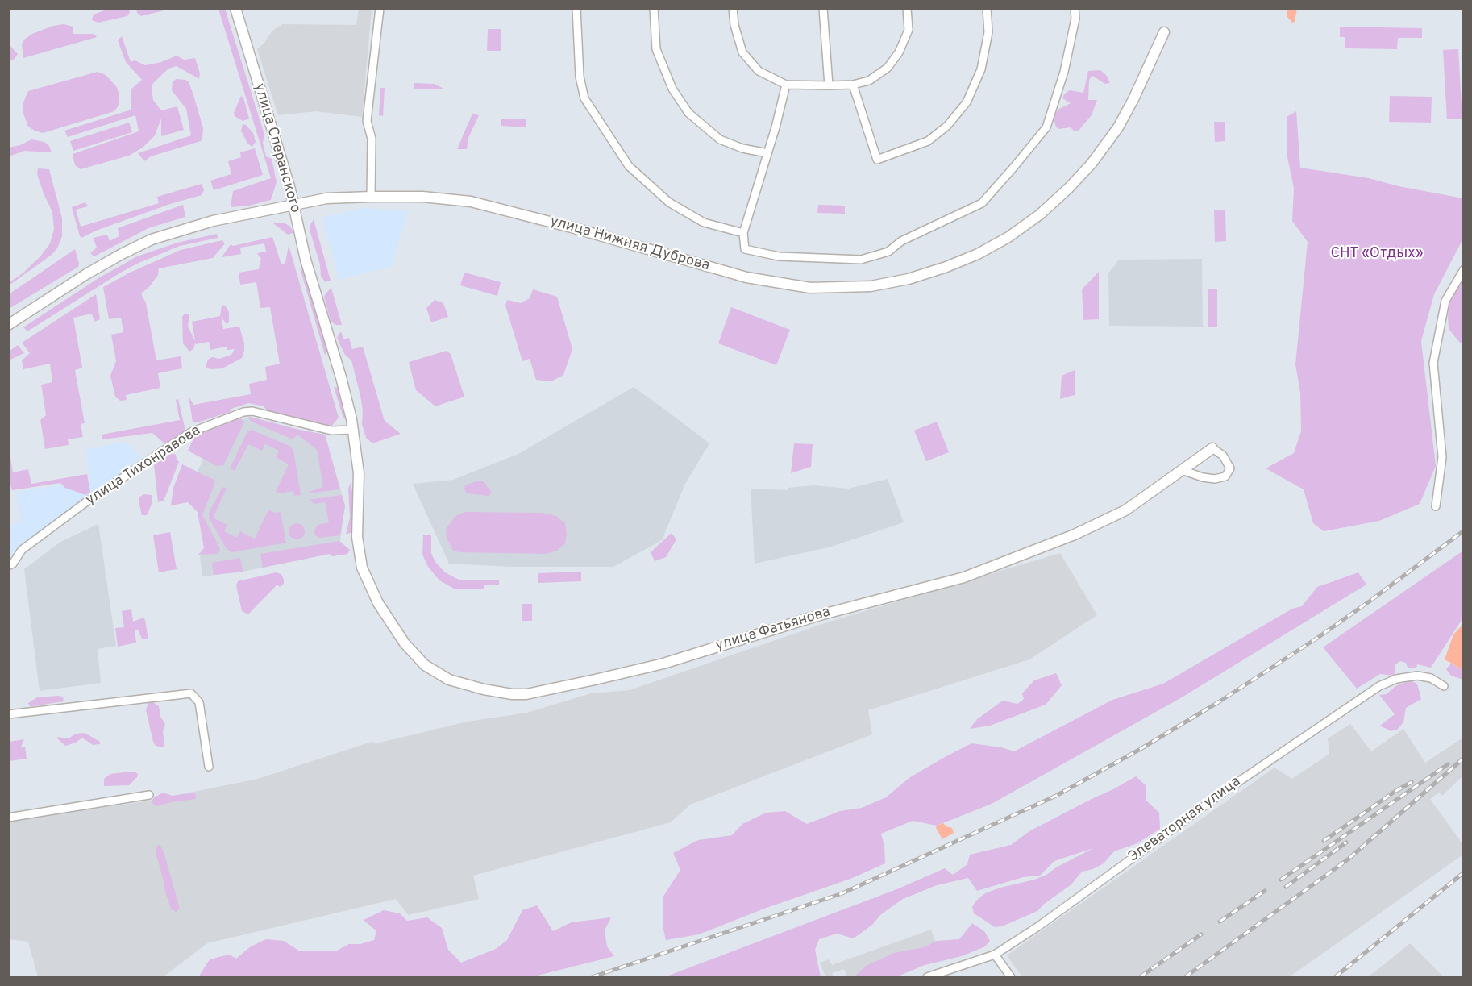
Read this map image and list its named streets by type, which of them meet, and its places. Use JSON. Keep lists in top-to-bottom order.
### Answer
{
  "streets": {
    "street": [
      "улица Сперанского",
      "улица Нижняя Дуброва",
      "улица Тихонравова",
      "улица Фатьянова",
      "Элеваторная улица"
    ]
  },
  "crossings": [
    ["улица Сперанского", "улица Нижняя Дуброва"],
    ["улица Сперанского", "улица Тихонравова"],
    ["улица Сперанского", "улица Фатьянова"],
    ["улица Тихонравова", "улица Фатьянова"]
  ],
  "parks": ["СНТ «Отдых»"]
}
